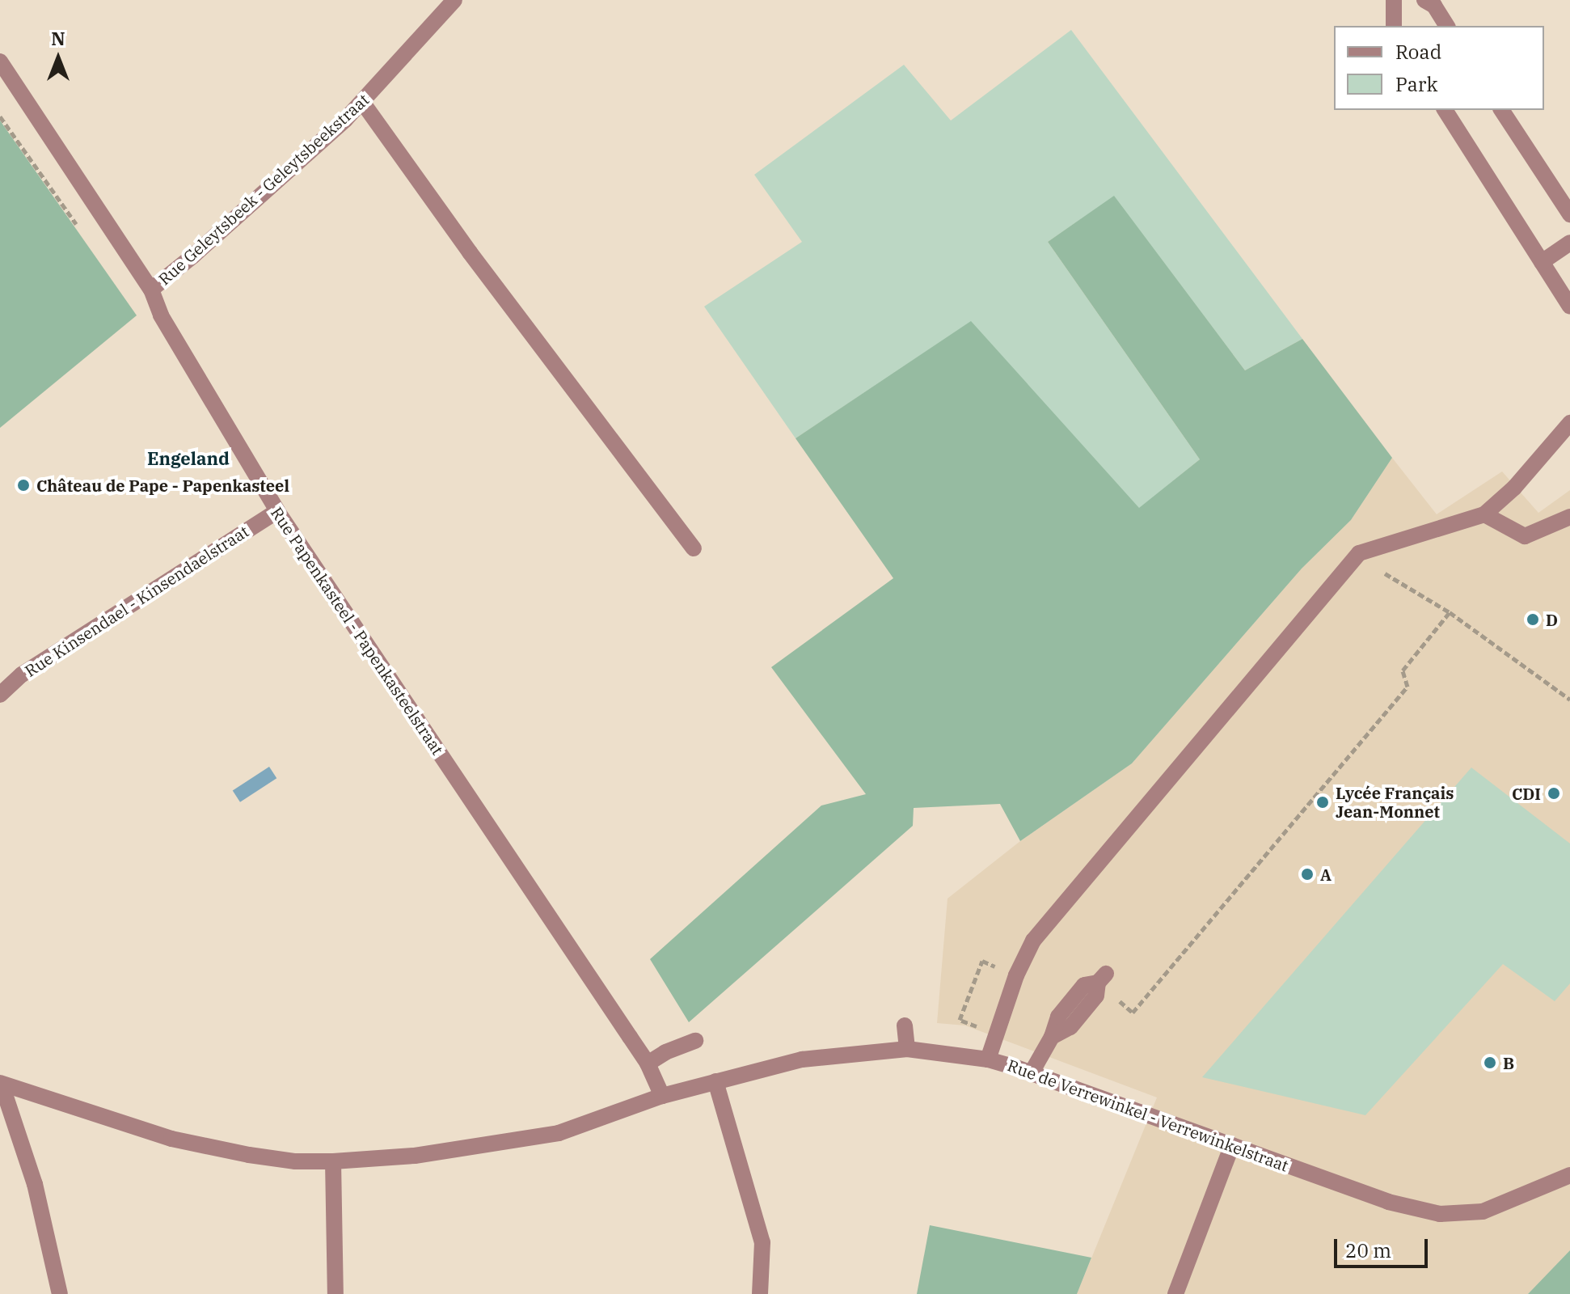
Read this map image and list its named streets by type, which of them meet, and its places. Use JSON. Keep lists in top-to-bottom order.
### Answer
{
  "streets": {
    "street": [
      "Rue Geleytsbeek - Geleytsbeekstraat",
      "Rue Kinsendael - Kinsendaelstraat",
      "Rue Papenkasteel - Papenkasteelstraat",
      "Rue de Verrewinkel - Verrewinkelstraat"
    ]
  },
  "crossings": [
    ["Rue Geleytsbeek - Geleytsbeekstraat", "Rue Papenkasteel - Papenkasteelstraat"],
    ["Rue Kinsendael - Kinsendaelstraat", "Rue Papenkasteel - Papenkasteelstraat"],
    ["Rue Papenkasteel - Papenkasteelstraat", "Rue de Verrewinkel - Verrewinkelstraat"]
  ],
  "districts": ["Engeland"],
  "places": [
    "Château de Pape - Papenkasteel",
    "D",
    "CDI",
    "Lycée Français Jean-Monnet",
    "A",
    "B"
  ],
  "legend": ["Road", "Park"],
  "scale_bar": "20 m",
  "north": "top"
}
